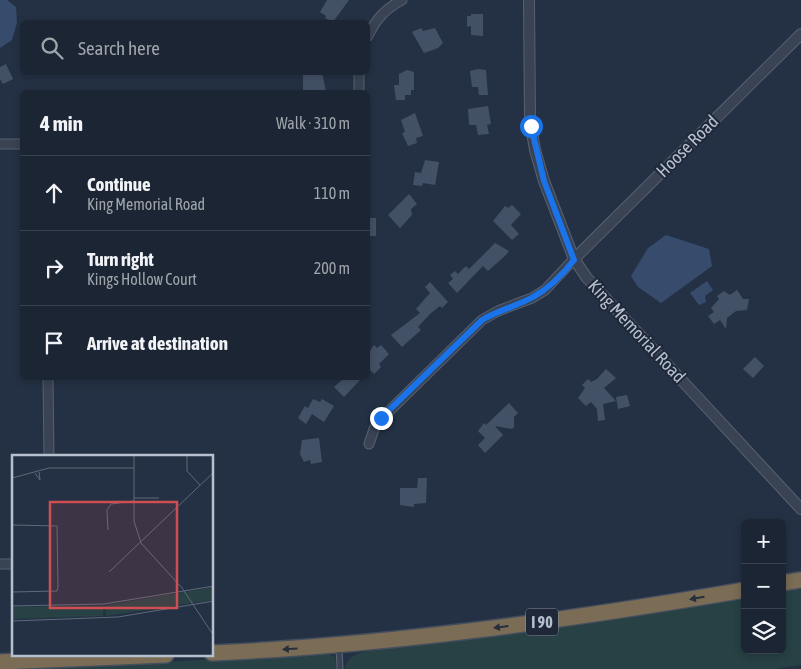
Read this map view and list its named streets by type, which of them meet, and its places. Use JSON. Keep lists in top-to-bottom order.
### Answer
{
  "streets": {
    "highway": ["I 90"],
    "street": ["Hoose Road", "King Memorial Road"]
  },
  "crossings": [
    ["Hoose Road", "King Memorial Road"]
  ],
  "page": {
    "search": "Search here",
    "heading": ["4 min", "Walk · 310 m"],
    "list": [
      ["Continue", "King Memorial Road", "110 m"],
      ["Turn right", "Kings Hollow Court", "200 m"],
      "Arrive at destination"
    ],
    "map_buttons": ["+", "−"]
  }
}
